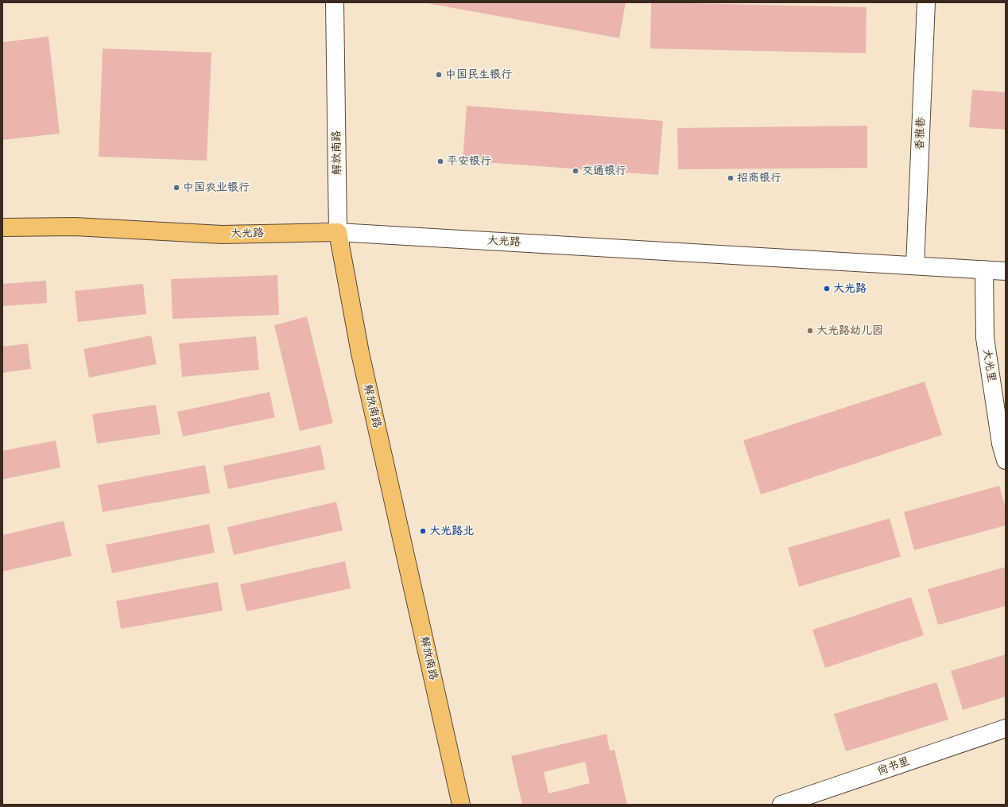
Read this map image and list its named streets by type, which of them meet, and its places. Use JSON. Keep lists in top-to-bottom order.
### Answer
{
  "streets": {
    "street": [
      "香雅巷",
      "解放南路",
      "大光路",
      "大光里",
      "尚书里"
    ]
  },
  "crossings": [
    ["香雅巷", "大光路"],
    ["解放南路", "大光路"],
    ["大光路", "大光里"]
  ],
  "places": [
    "中国民生银行",
    "平安银行",
    "交通银行",
    "招商银行",
    "中国农业银行",
    "大光路",
    "大光路幼儿园",
    "大光路北"
  ]
}
